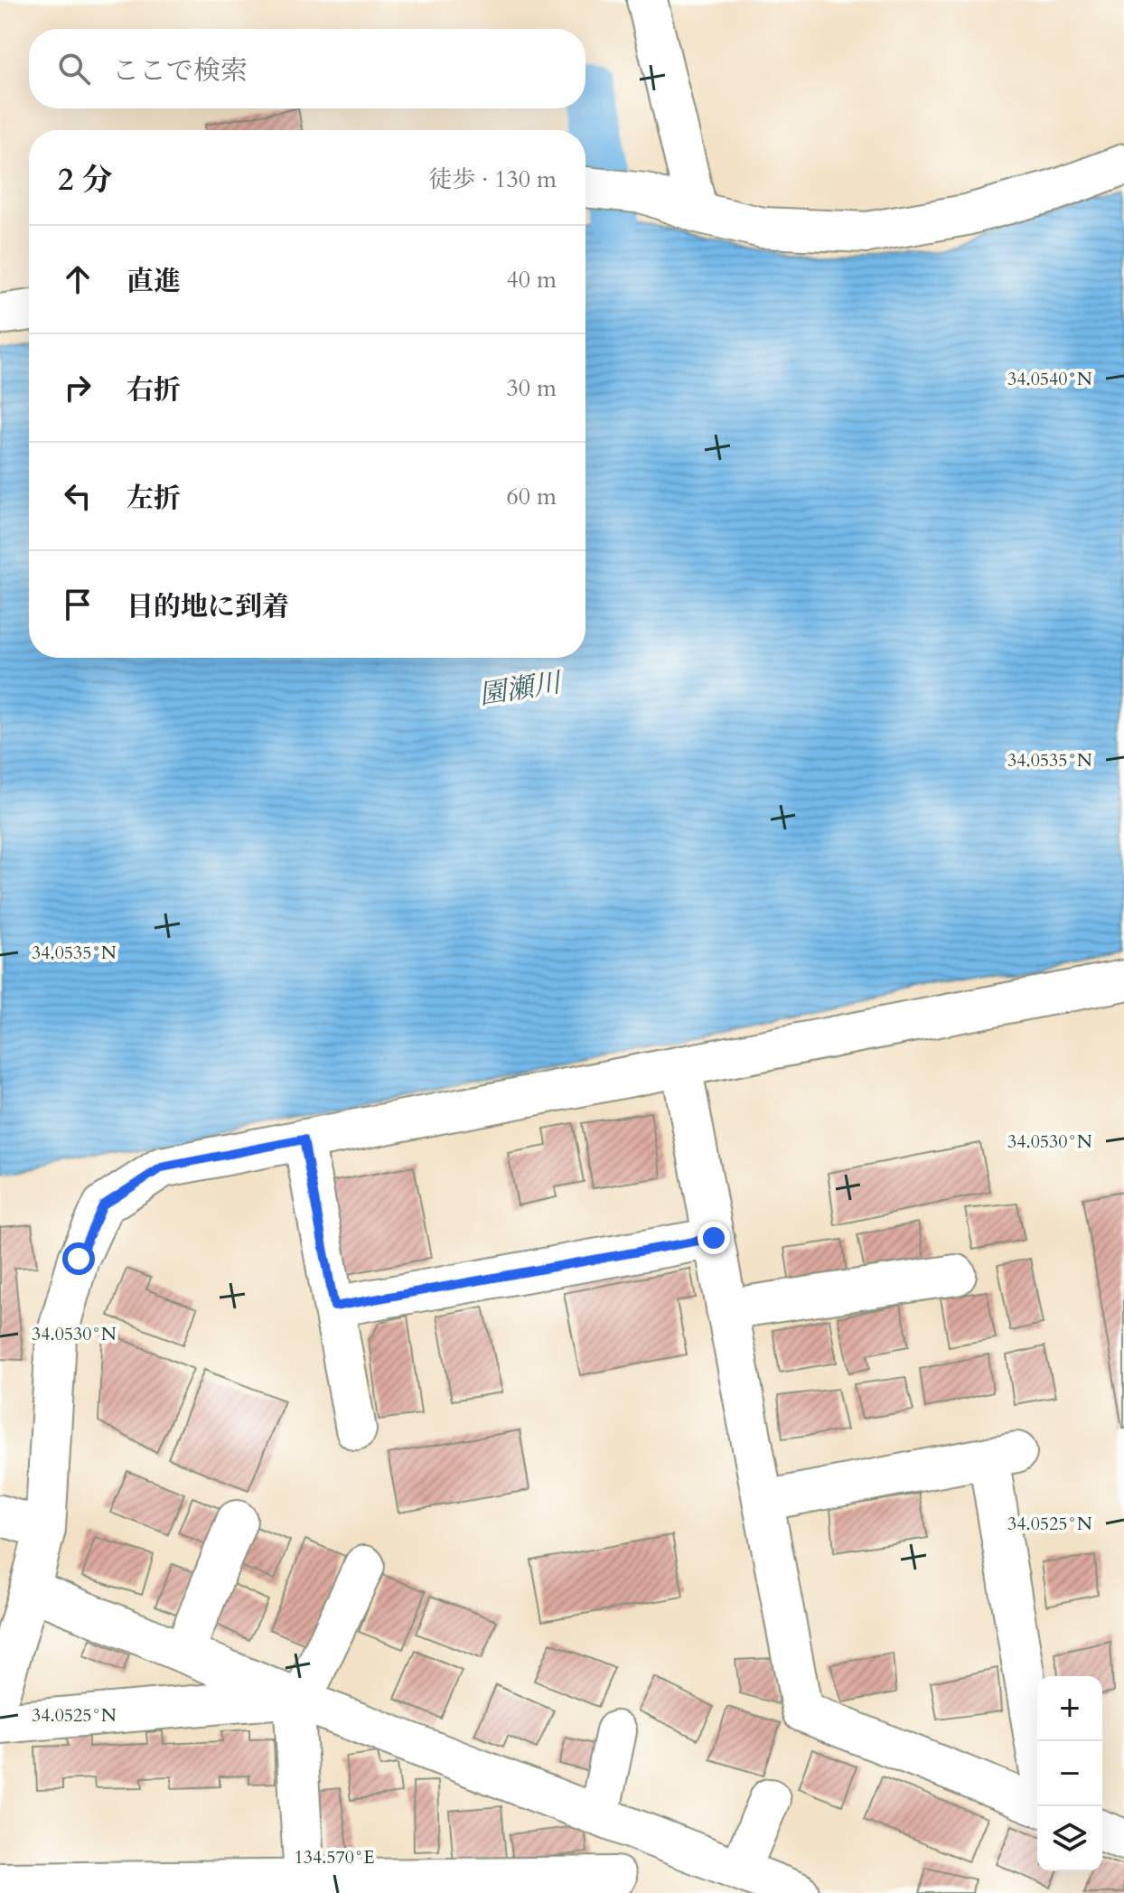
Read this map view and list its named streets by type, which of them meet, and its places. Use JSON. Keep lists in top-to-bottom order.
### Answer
{
  "water": ["園瀬川"],
  "page": {
    "search": "ここで検索",
    "heading": ["2 分", "徒歩 · 130 m"],
    "list": [
      ["直進", "40 m"],
      ["右折", "30 m"],
      ["左折", "60 m"],
      "目的地に到着"
    ],
    "map_buttons": ["+", "−"]
  },
  "coordinates": [
    "34.0540°N",
    "34.0535°N",
    "34.0530°N",
    "34.0525°N",
    "134.570°E"
  ]
}
